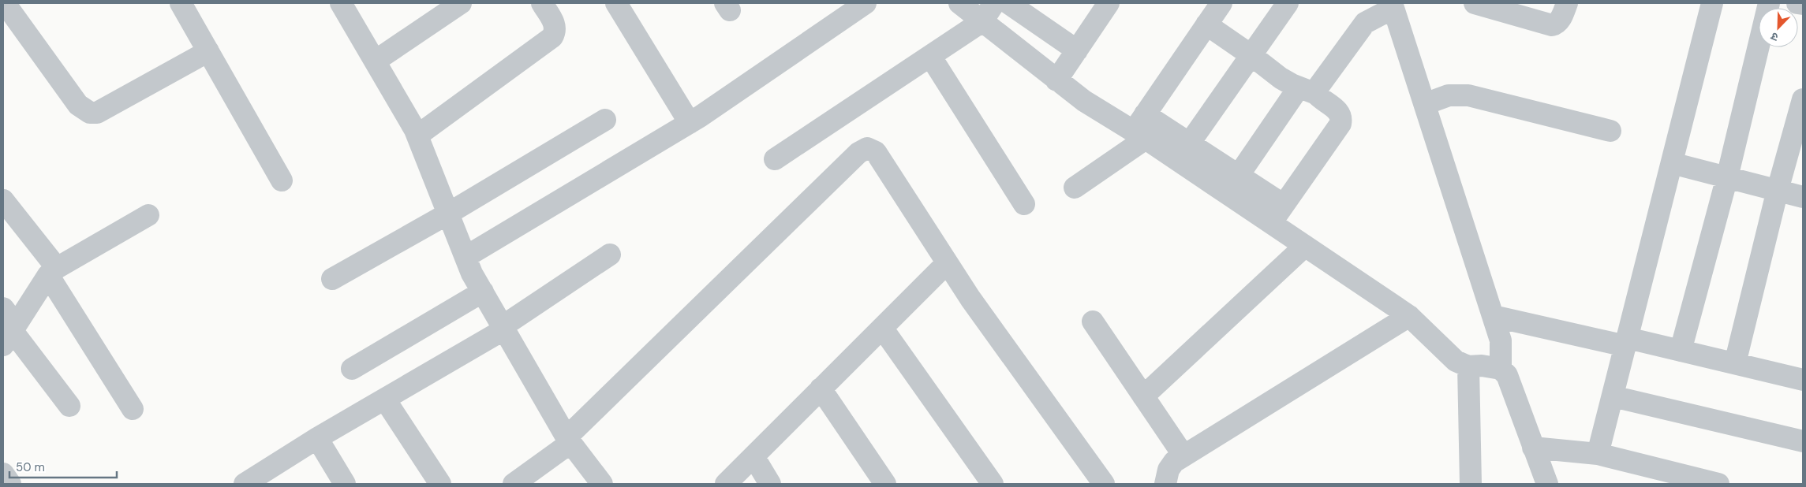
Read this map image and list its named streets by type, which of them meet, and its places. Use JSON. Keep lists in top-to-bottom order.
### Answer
{
  "scale_bar": "50 m",
  "north": "bottom left"
}
